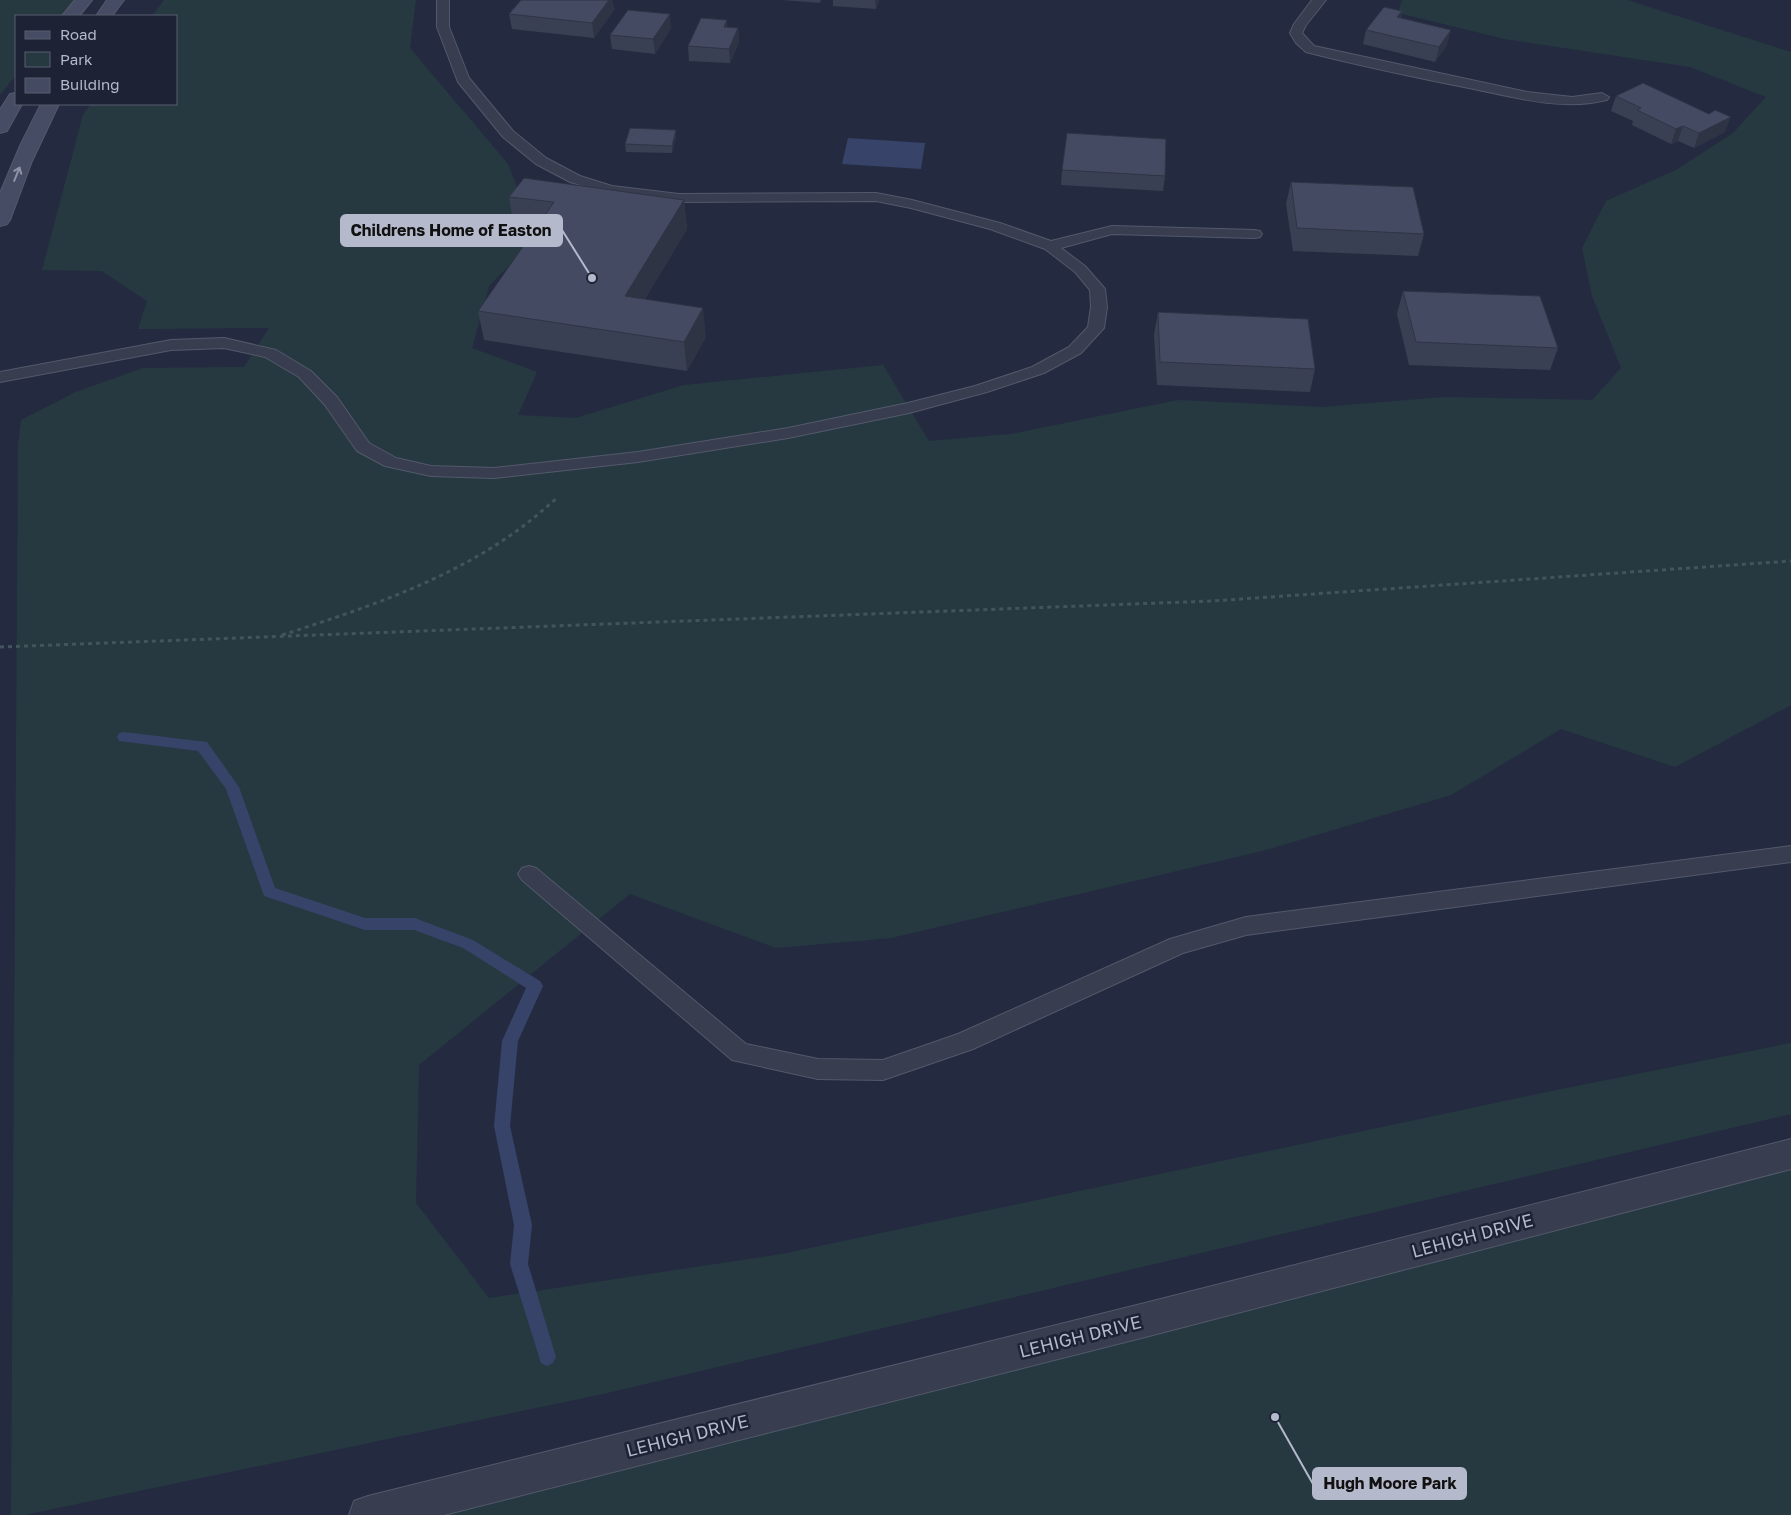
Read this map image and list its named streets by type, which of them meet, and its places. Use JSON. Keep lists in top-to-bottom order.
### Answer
{
  "streets": {
    "street": ["LEHIGH DRIVE"]
  },
  "places": ["Childrens Home of Easton", "Hugh Moore Park"],
  "legend": ["Road", "Park", "Building"]
}
